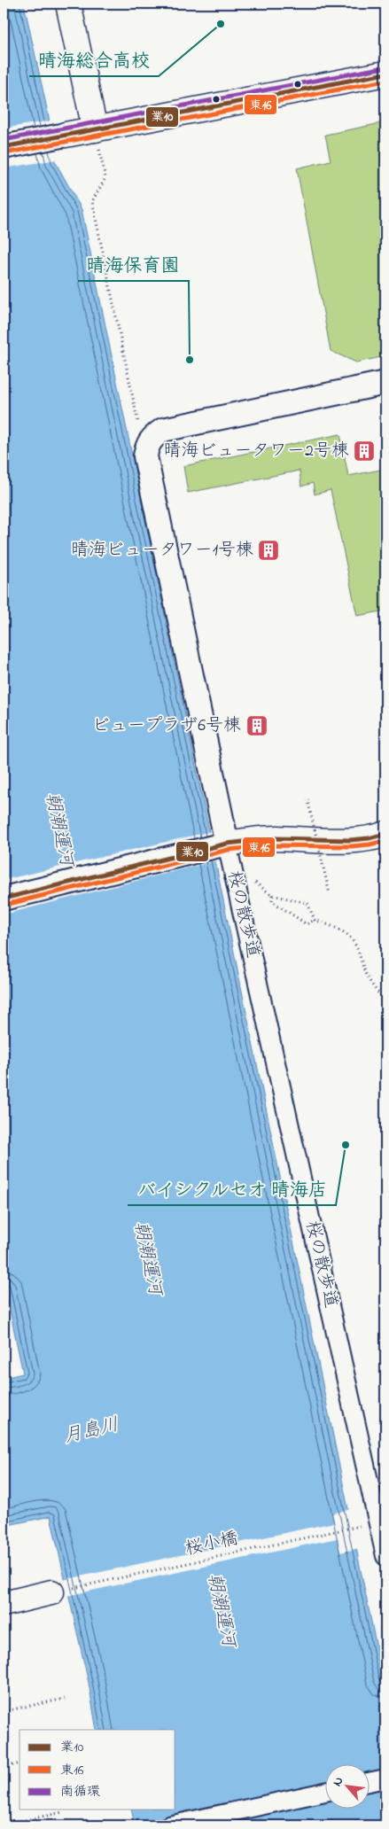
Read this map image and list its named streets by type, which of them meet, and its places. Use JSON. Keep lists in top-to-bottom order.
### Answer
{
  "streets": {
    "street": ["桜の散歩道"],
    "path": ["桜小橋"]
  },
  "crossings": [
    ["桜の散歩道", "桜小橋"]
  ],
  "water": ["朝潮運河", "月島川"],
  "places": {
    "other": ["晴海総合高校", "晴海保育園", "バイシクルセオ 晴海店"],
    "building": ["晴海ビュータワー2号棟", "晴海ビュータワー1号棟", "ビュープラザ6号棟"]
  },
  "lines": ["transit line 南循環", "transit line 業10", "transit line 東16"],
  "legend": ["業10", "東16", "南循環"],
  "north": "top left"
}
